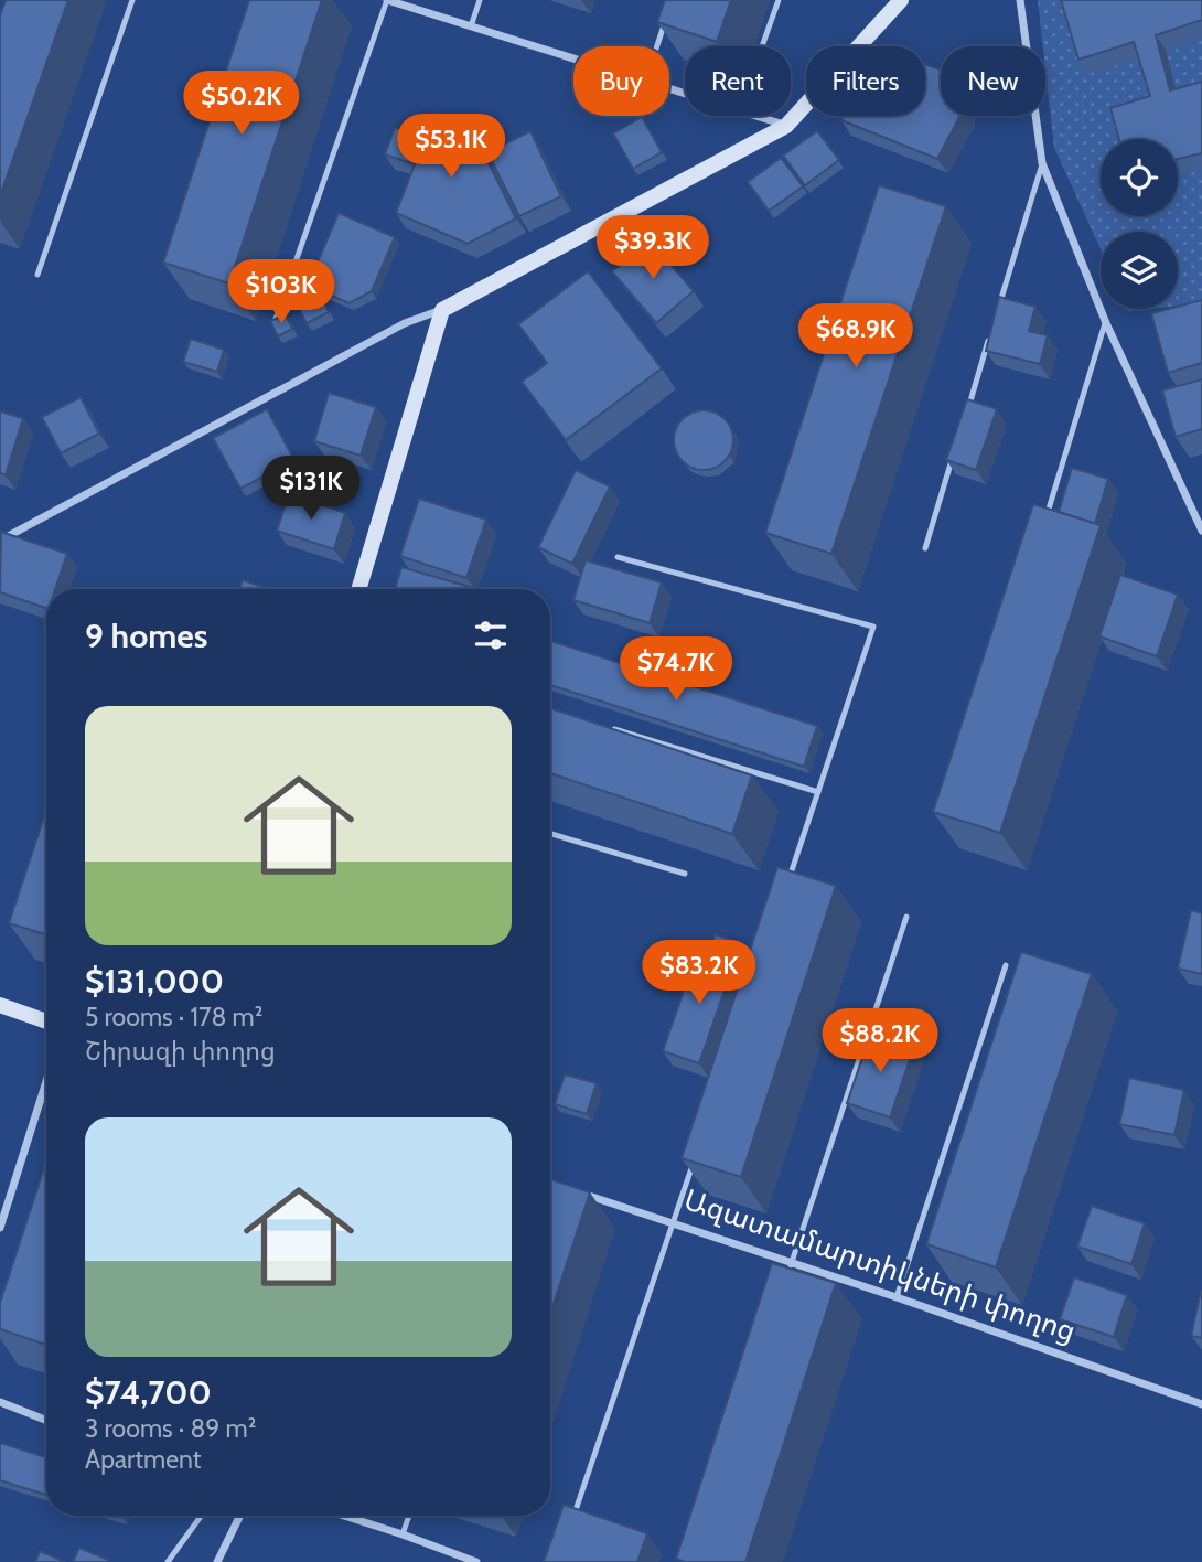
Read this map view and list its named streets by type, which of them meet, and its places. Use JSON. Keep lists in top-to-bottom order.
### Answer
{
  "streets": {
    "street": ["Ազատամարտիկների փողոց"]
  },
  "page": {
    "chip": [
      "Buy",
      "Rent",
      "Filters",
      "New"
    ],
    "price": [
      "$50.2K",
      "$53.1K",
      "$39.3K",
      "$103K",
      "$68.9K",
      "$131K",
      "$74.7K",
      "$83.2K",
      "$88.2K"
    ],
    "heading": "9 homes",
    "list": [
      {
        "name": "$131,000",
        "note": "5 rooms · 178 m² · Շիրազի փողոց"
      },
      {
        "name": "$74,700",
        "note": "3 rooms · 89 m² · Apartment"
      }
    ]
  }
}
